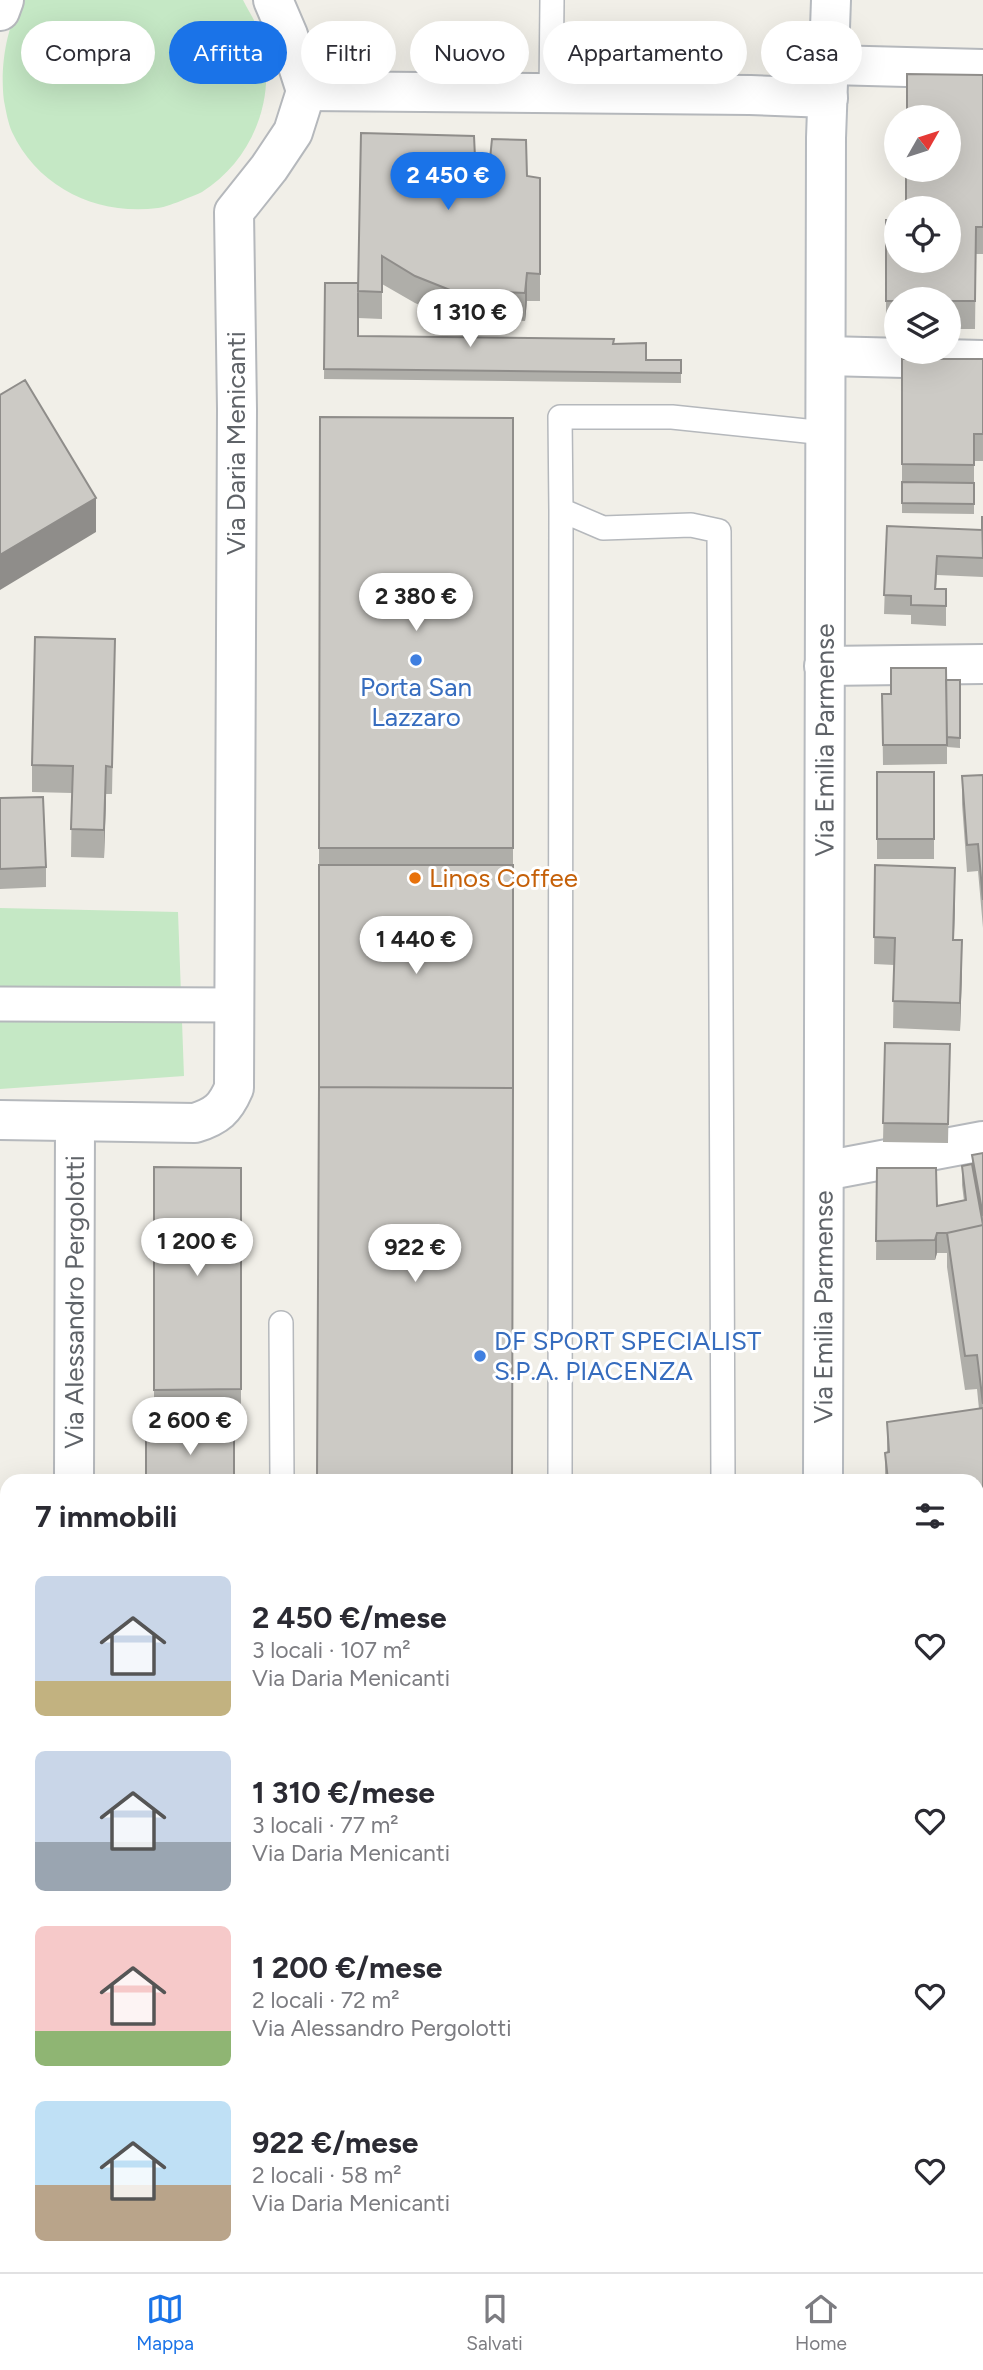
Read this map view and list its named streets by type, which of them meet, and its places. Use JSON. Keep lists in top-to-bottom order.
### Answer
{
  "streets": {
    "street": ["Via Daria Menicanti", "Via Emilia Parmense", "Via Alessandro Pergolotti"]
  },
  "crossings": [
    ["Via Daria Menicanti", "Via Alessandro Pergolotti"]
  ],
  "places": ["Porta San Lazzaro", "Linos Coffee", "DF SPORT SPECIALIST S.P.A. PIACENZA"],
  "north": "top right",
  "page": {
    "chip": [
      "Compra",
      "Affitta",
      "Filtri",
      "Nuovo",
      "Appartamento",
      "Casa"
    ],
    "price": [
      "2 450 €",
      "1 310 €",
      "2 380 €",
      "1 440 €",
      "1 200 €",
      "922 €",
      "2 600 €"
    ],
    "heading": "7 immobili",
    "list": [
      {
        "name": "2 450 €/mese",
        "note": "3 locali · 107 m² · Via Daria Menicanti"
      },
      {
        "name": "1 310 €/mese",
        "note": "3 locali · 77 m² · Via Daria Menicanti"
      },
      {
        "name": "1 200 €/mese",
        "note": "2 locali · 72 m² · Via Alessandro Pergolotti"
      },
      {
        "name": "922 €/mese",
        "note": "2 locali · 58 m² · Via Daria Menicanti"
      }
    ],
    "tabs": ["Mappa", "Salvati", "Home"]
  }
}
